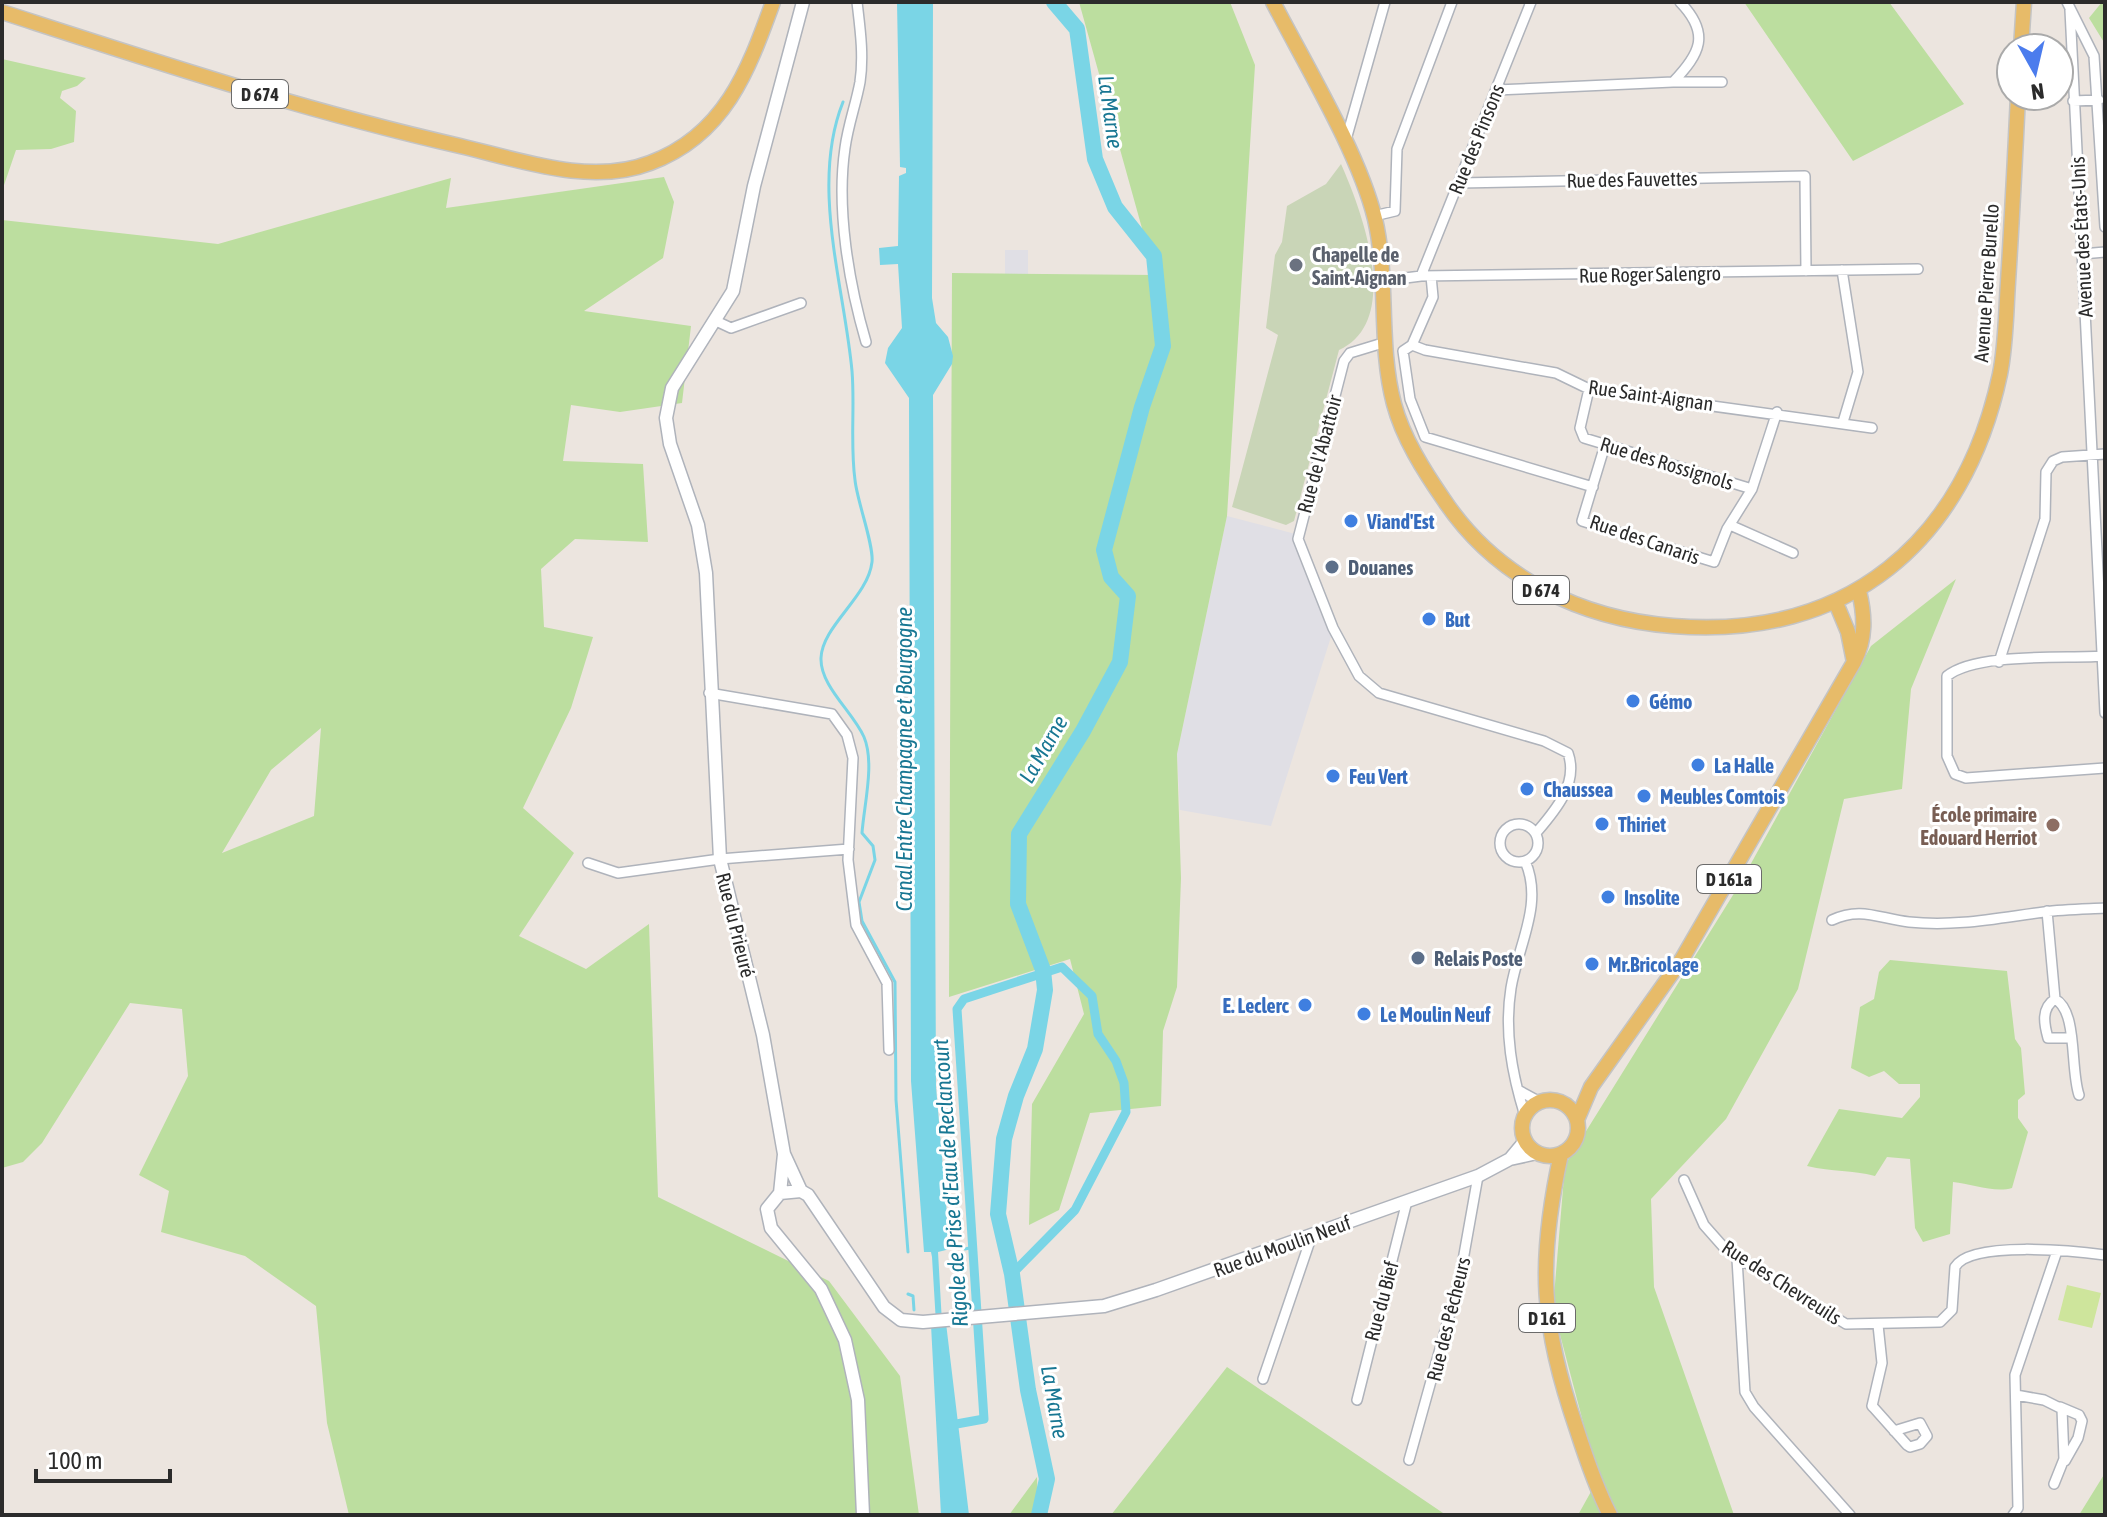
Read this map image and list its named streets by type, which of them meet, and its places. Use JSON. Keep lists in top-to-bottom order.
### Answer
{
  "streets": {
    "main road": [
      "D 674",
      "Avenue Pierre Burello",
      "D 161a",
      "D 161"
    ],
    "street": [
      "Rue des Pinsons",
      "Rue des Fauvettes",
      "Avenue des États-Unis",
      "Rue Roger Salengro",
      "Rue Saint-Aignan",
      "Rue de l'Abattoir",
      "Rue des Rossignols",
      "Rue des Canaris",
      "Rue du Prieuré",
      "Rue du Moulin Neuf",
      "Rue des Chevreuils",
      "Rue du Bief",
      "Rue des Pêcheurs"
    ]
  },
  "crossings": [
    ["D 674", "Rue Roger Salengro"],
    ["D 674", "Avenue Pierre Burello"],
    ["D 674", "Rue de l'Abattoir"],
    ["Rue des Pinsons", "Rue des Fauvettes"],
    ["Rue des Pinsons", "Rue Roger Salengro"],
    ["Rue des Fauvettes", "Rue Roger Salengro"],
    ["Avenue Pierre Burello", "D 161a"],
    ["Rue Saint-Aignan", "Rue des Rossignols"],
    ["Rue Saint-Aignan", "Rue des Canaris"],
    ["Rue des Rossignols", "Rue des Canaris"],
    ["D 161a", "Rue du Moulin Neuf"],
    ["D 161a", "D 161"],
    ["Rue du Prieuré", "Rue du Moulin Neuf"],
    ["Rue du Moulin Neuf", "Rue du Bief"],
    ["Rue du Moulin Neuf", "D 161"],
    ["Rue du Moulin Neuf", "Rue des Pêcheurs"]
  ],
  "water": ["La Marne", "Canal Entre Champagne et Bourgogne", "Rigole de Prise d'Eau de Reclancourt"],
  "places": [
    "Chapelle de Saint-Aignan",
    "Viand'Est",
    "Douanes",
    "But",
    "Gémo",
    "La Halle",
    "Feu Vert",
    "Chaussea",
    "Meubles Comtois",
    "Thiriet",
    "École primaire Edouard Herriot",
    "Insolite",
    "Relais Poste",
    "Mr.Bricolage",
    "E. Leclerc",
    "Le Moulin Neuf"
  ],
  "scale_bar": "100 m",
  "north": "bottom"
}
